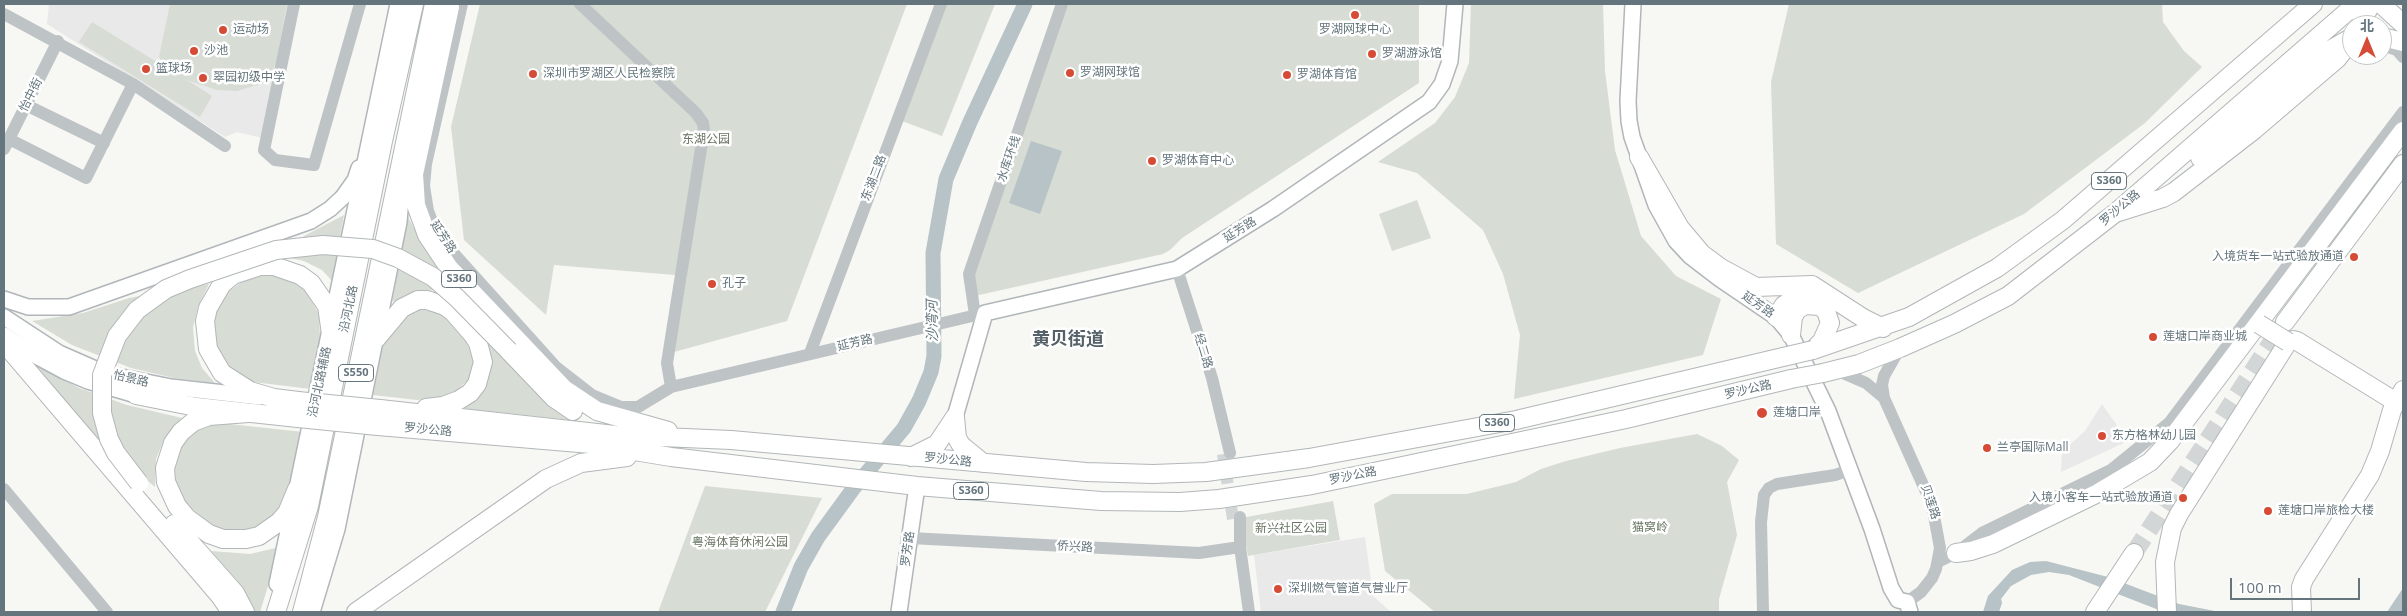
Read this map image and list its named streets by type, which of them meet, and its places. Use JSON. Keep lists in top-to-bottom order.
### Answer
{
  "streets": {
    "highway": [
      "S360",
      "罗沙公路",
      "沿河北路",
      "S550"
    ],
    "main road": [
      "延芳路",
      "怡景路",
      "沿河北路辅路",
      "罗芳路"
    ],
    "street": [
      "怡中街",
      "水库环线",
      "东湖二路",
      "经二路",
      "贝莲路",
      "侨兴路"
    ]
  },
  "crossings": [
    ["水库环线", "延芳路"],
    ["东湖二路", "延芳路"],
    ["S360", "罗沙公路"],
    ["S360", "延芳路"],
    ["S360", "沿河北路"],
    ["罗沙公路", "怡景路"],
    ["罗沙公路", "沿河北路辅路"],
    ["罗沙公路", "贝莲路"],
    ["罗沙公路", "罗芳路"],
    ["延芳路", "沿河北路"],
    ["延芳路", "经二路"],
    ["延芳路", "贝莲路"],
    ["侨兴路", "罗芳路"]
  ],
  "districts": ["黄贝街道"],
  "water": ["沙湾河"],
  "parks": [
    "东湖公园",
    "猫窝岭",
    "新兴社区公园",
    "粤海体育休闲公园"
  ],
  "places": [
    "罗湖网球中心",
    "运动场",
    "沙池",
    "罗湖游泳馆",
    "篮球场",
    "罗湖网球馆",
    "深圳市罗湖区人民检察院",
    "罗湖体育馆",
    "翠园初级中学",
    "罗湖体育中心",
    "入境货车一站式验放通道",
    "孔子",
    "莲塘口岸商业城",
    "莲塘口岸",
    "东方格林幼儿园",
    "兰亭国际Mall",
    "入境小客车一站式验放通道",
    "莲塘口岸旅检大楼",
    "深圳燃气管道气营业厅"
  ],
  "scale_bar": "100 m",
  "north": "top"
}
